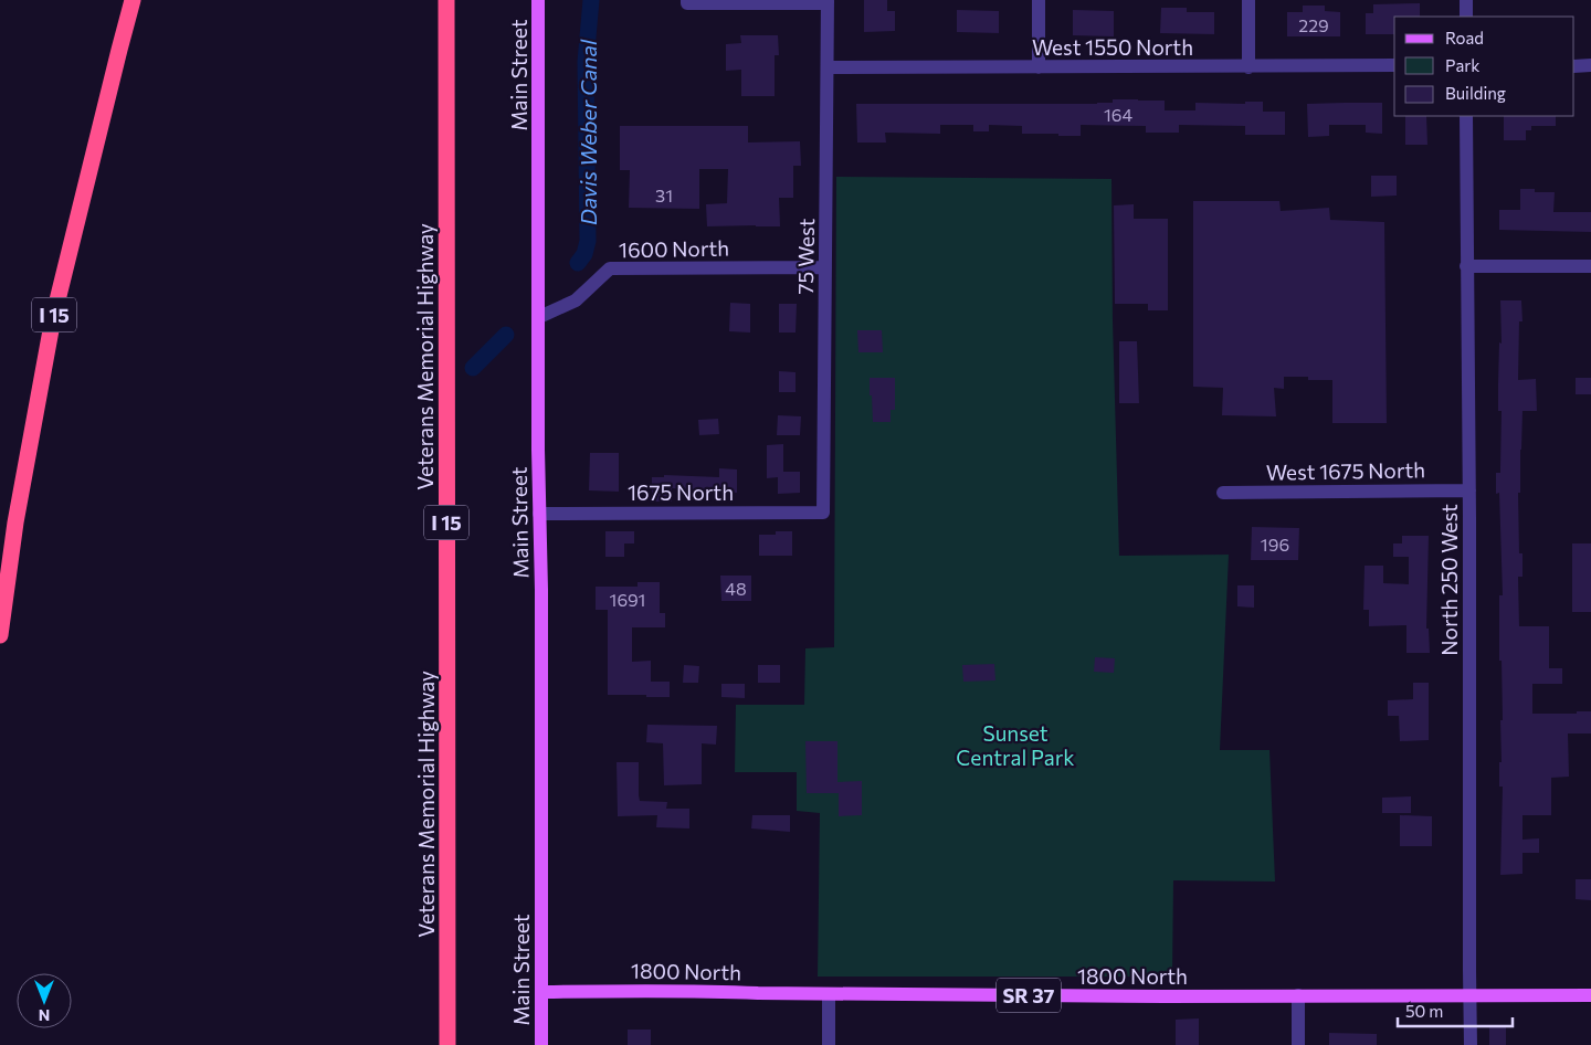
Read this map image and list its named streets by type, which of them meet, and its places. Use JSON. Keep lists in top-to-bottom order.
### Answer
{
  "streets": {
    "highway": ["I 15", "Veterans Memorial Highway"],
    "main road": ["Main Street", "1800 North", "SR 37"],
    "street": [
      "West 1550 North",
      "1600 North",
      "75 West",
      "West 1675 North",
      "1675 North",
      "North 250 West"
    ]
  },
  "crossings": [
    ["West 1550 North", "75 West"],
    ["Main Street", "1600 North"],
    ["Main Street", "1675 North"],
    ["Main Street", "1800 North"],
    ["1600 North", "75 West"],
    ["75 West", "1675 North"],
    ["West 1675 North", "North 250 West"],
    ["North 250 West", "1800 North"]
  ],
  "water": ["Davis Weber Canal"],
  "parks": ["Sunset Central Park"],
  "house_numbers": [
    "229",
    "164",
    "31",
    "196",
    "48",
    "1691"
  ],
  "legend": ["Road", "Park", "Building"],
  "scale_bar": "50 m",
  "north": "bottom"
}
